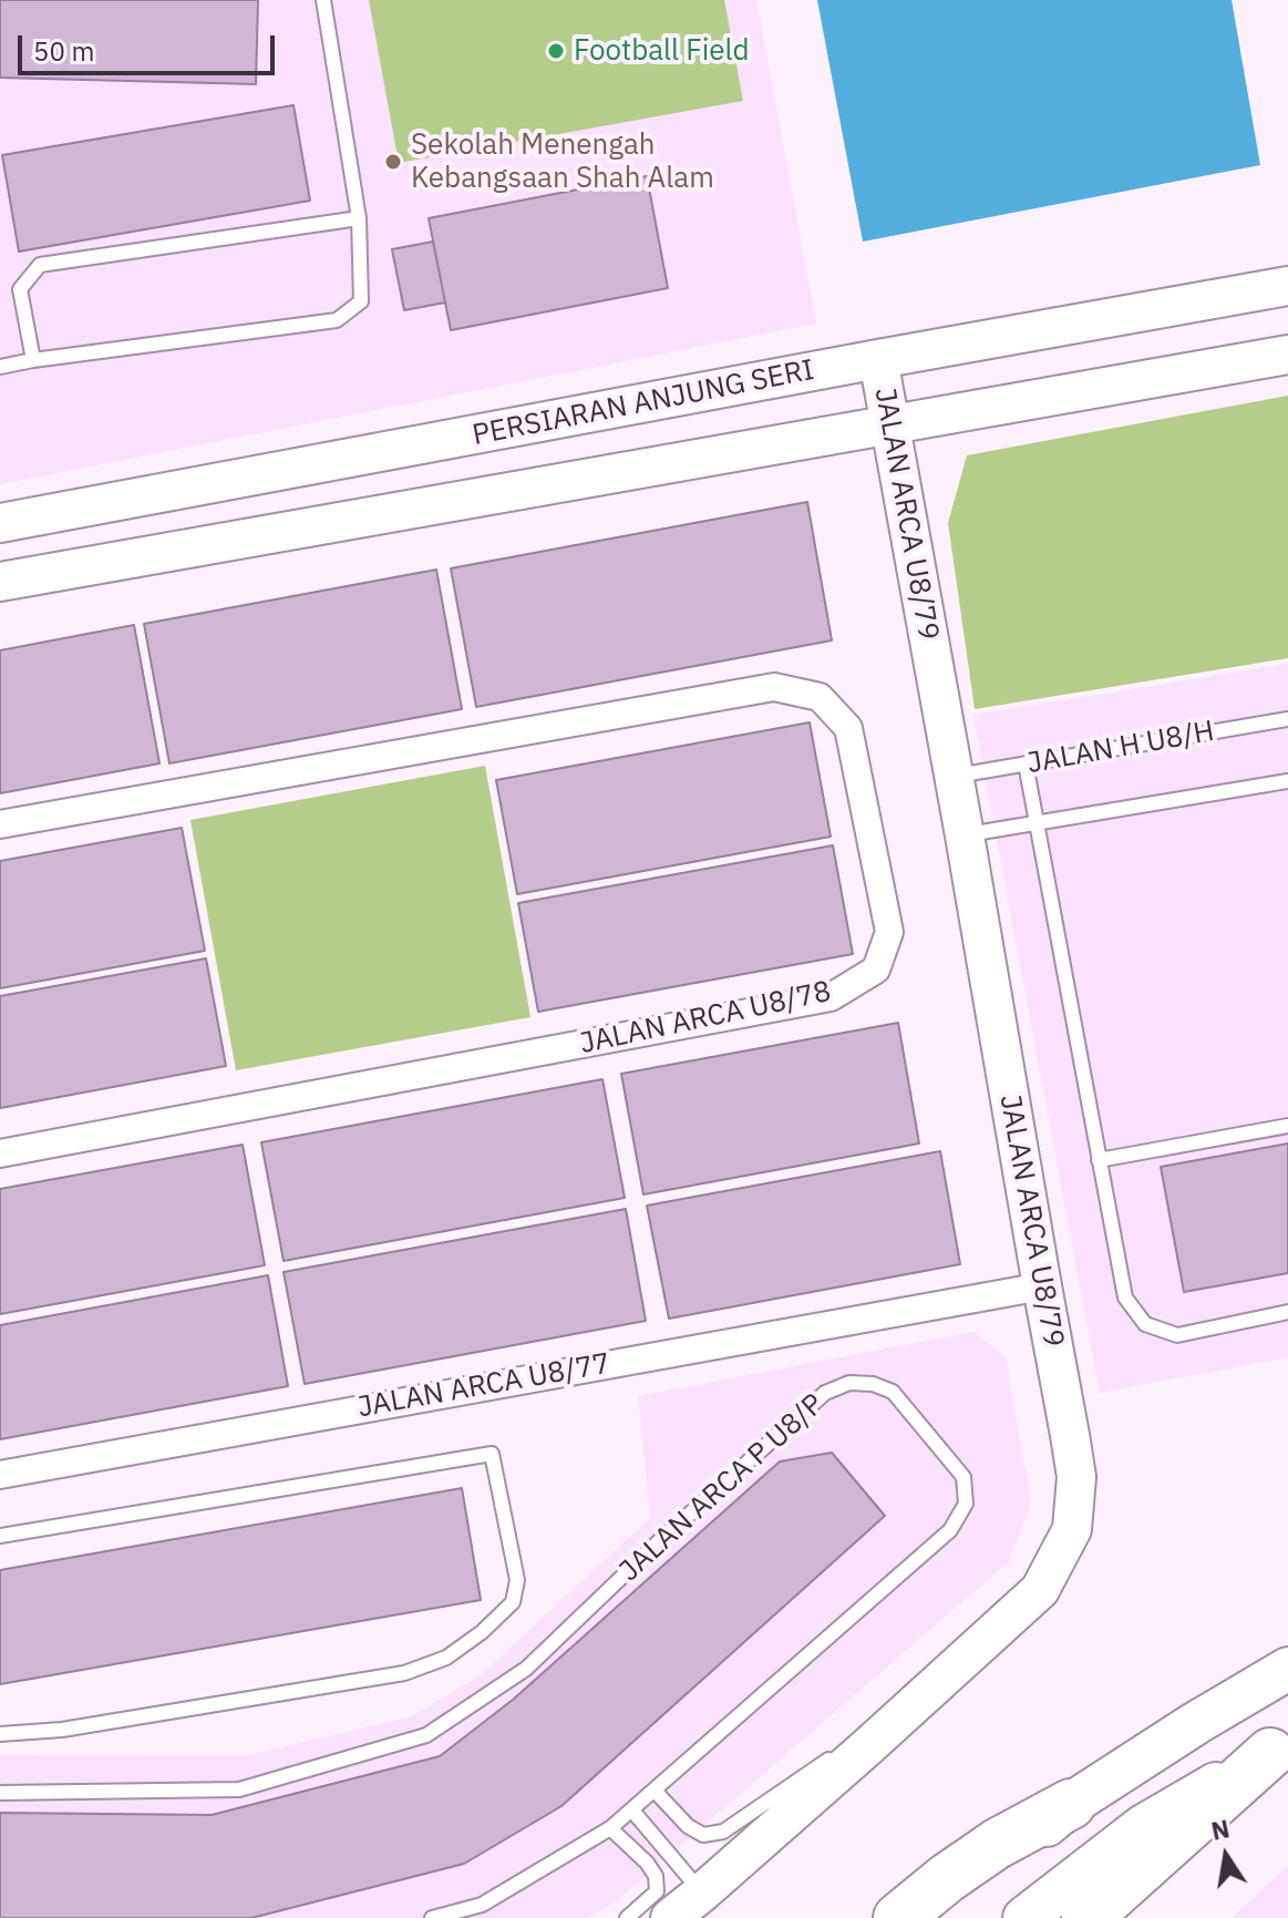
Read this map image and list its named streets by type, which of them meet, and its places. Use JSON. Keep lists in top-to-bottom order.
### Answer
{
  "streets": {
    "street": [
      "PERSIARAN ANJUNG SERI",
      "JALAN ARCA U8/79",
      "JALAN ARCA U8/78",
      "JALAN ARCA U8/77"
    ],
    "lane": ["JALAN H U8/H", "JALAN ARCA P U8/P"]
  },
  "crossings": [
    ["PERSIARAN ANJUNG SERI", "JALAN ARCA U8/79"],
    ["JALAN ARCA U8/79", "JALAN H U8/H"],
    ["JALAN ARCA U8/79", "JALAN ARCA U8/77"]
  ],
  "places": ["Football Field", "Sekolah Menengah Kebangsaan Shah Alam"],
  "scale_bar": "50 m",
  "north": "top"
}
